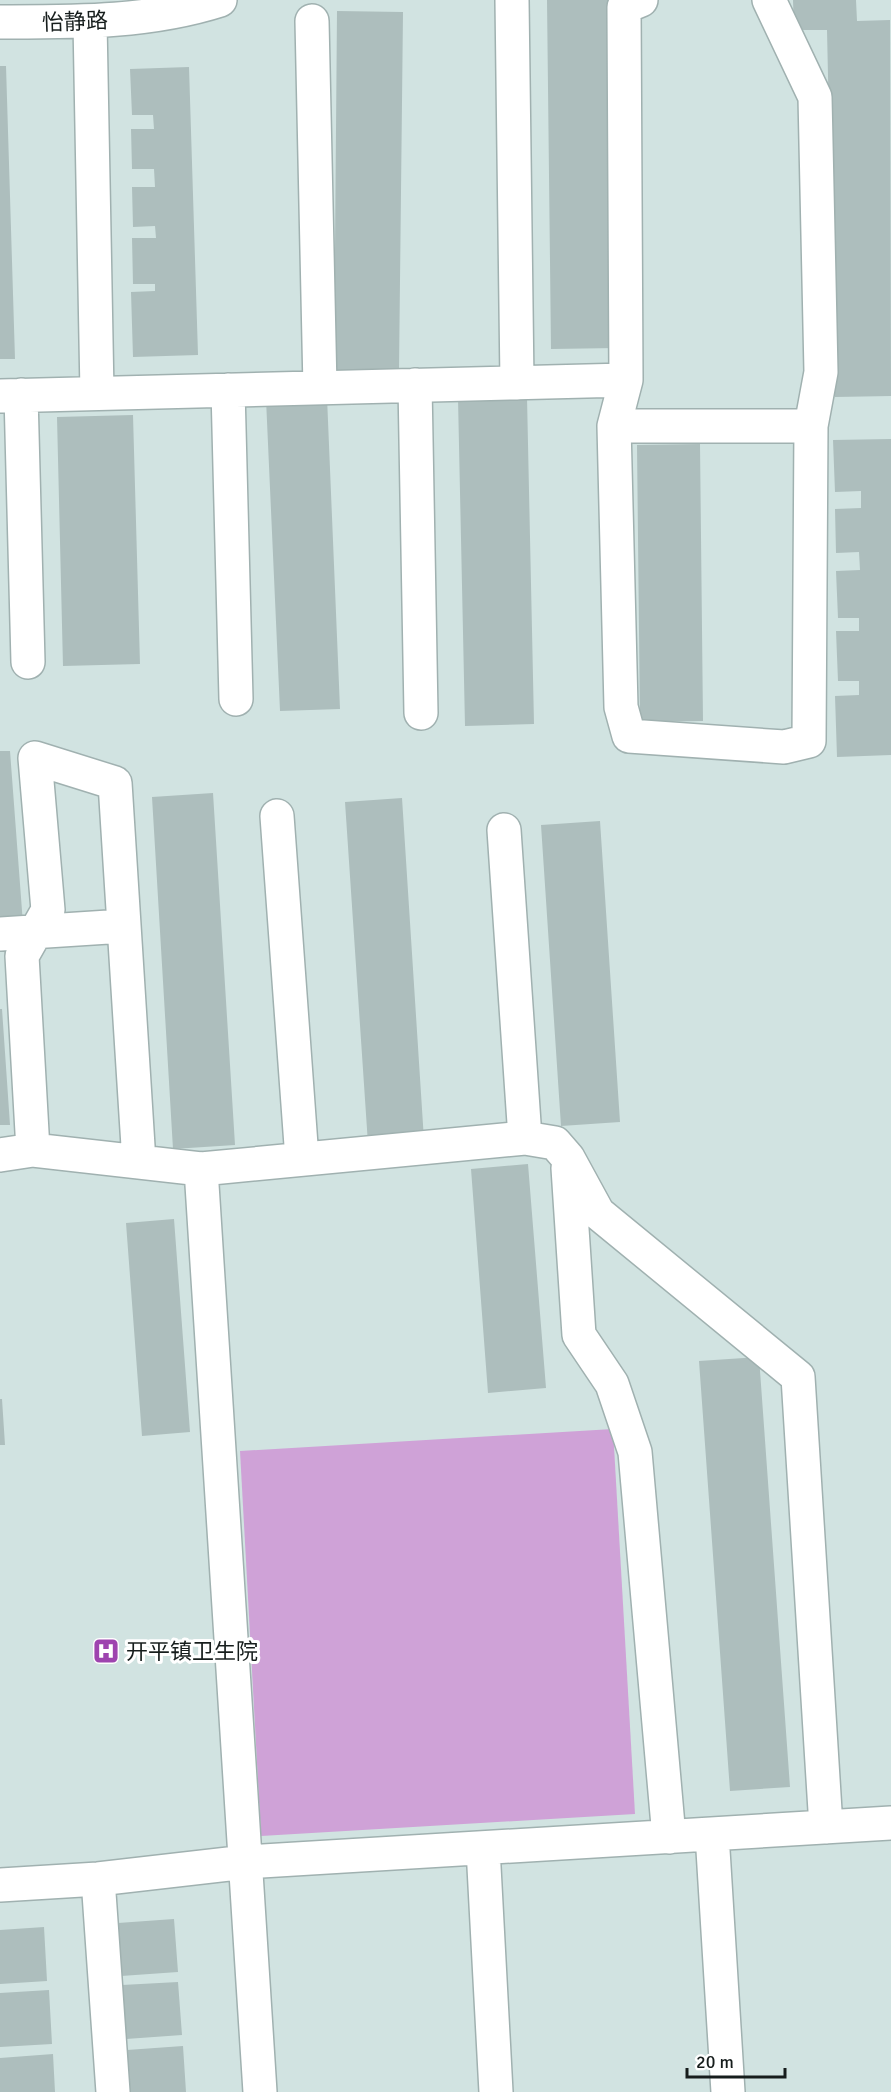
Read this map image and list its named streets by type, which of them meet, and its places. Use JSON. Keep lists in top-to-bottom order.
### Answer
{
  "streets": {
    "street": ["怡静路"]
  },
  "places": {
    "hospital": ["开平镇卫生院"]
  },
  "scale_bar": "20 m"
}
